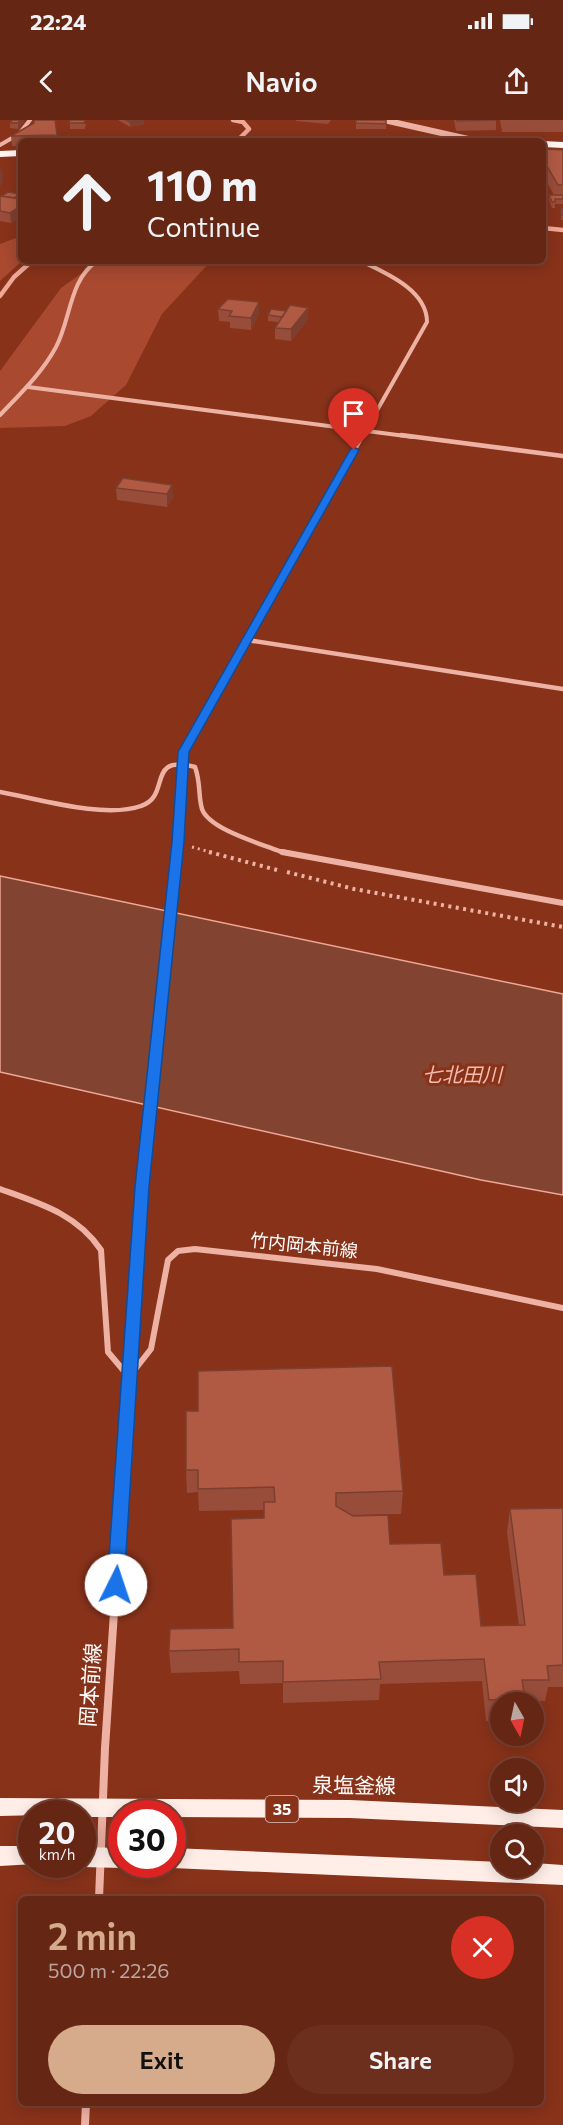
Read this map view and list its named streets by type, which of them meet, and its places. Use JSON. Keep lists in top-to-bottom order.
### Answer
{
  "streets": {
    "main road": ["泉塩釜線", "35"],
    "street": ["竹内岡本前線", "岡本前線"]
  },
  "crossings": [
    ["竹内岡本前線", "岡本前線"],
    ["岡本前線", "泉塩釜線"]
  ],
  "water": ["七北田川"],
  "north": "bottom",
  "page": {
    "status": "22:24",
    "header": "Navio",
    "turn": ["110 m", "Continue"],
    "speed": "20 km/h",
    "limit": "30",
    "heading": ["2 min", "500 m · 22:26"],
    "buttons": ["Exit", "Share"]
  }
}
